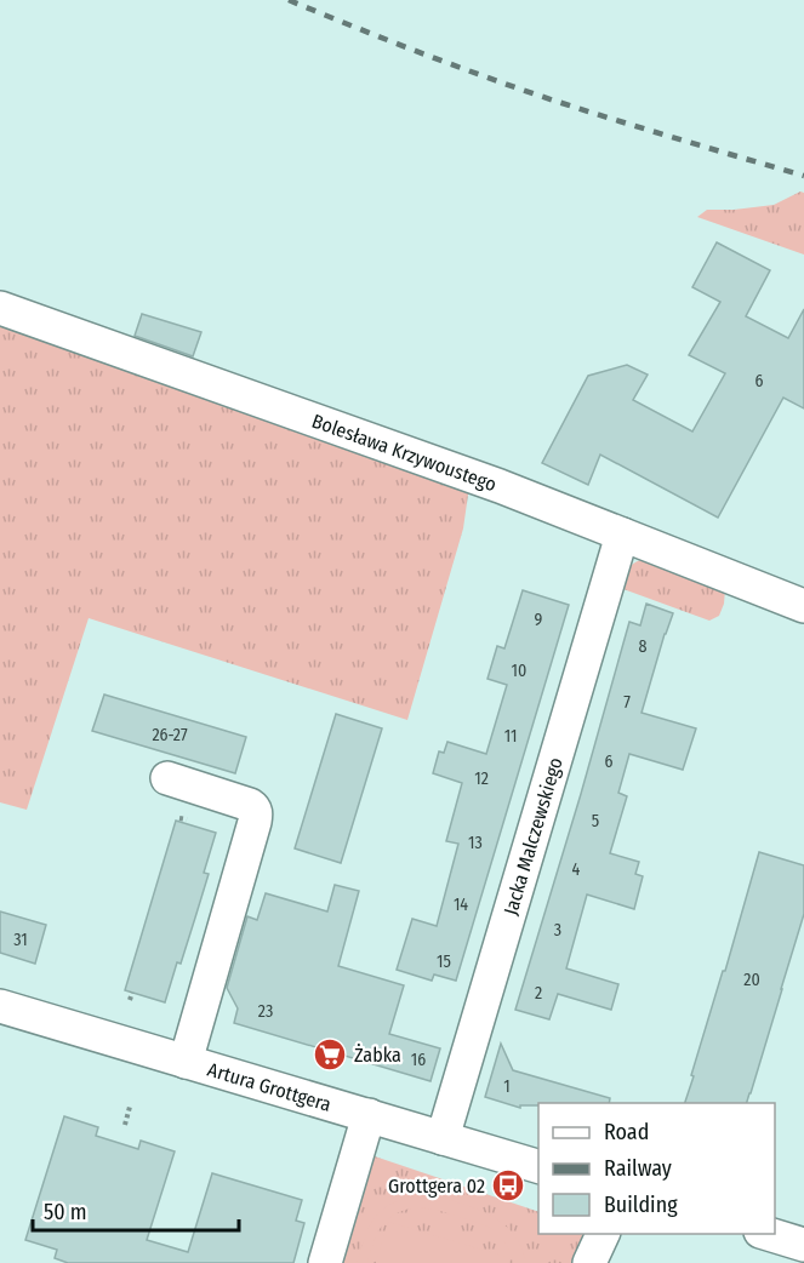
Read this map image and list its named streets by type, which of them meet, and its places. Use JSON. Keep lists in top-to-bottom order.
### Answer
{
  "streets": {
    "street": ["Bolesława Krzywoustego", "Jacka Malczewskiego", "Artura Grottgera"]
  },
  "crossings": [
    ["Bolesława Krzywoustego", "Jacka Malczewskiego"],
    ["Jacka Malczewskiego", "Artura Grottgera"]
  ],
  "places": {
    "supermarket": ["Żabka"],
    "bus stop": ["Grottgera 02"]
  },
  "house_numbers": [
    "6",
    "9",
    "8",
    "10",
    "7",
    "26-27",
    "11",
    "6",
    "12",
    "5",
    "13",
    "4",
    "14",
    "3",
    "31",
    "15",
    "20",
    "2",
    "23",
    "16",
    "1"
  ],
  "legend": ["Road", "Railway", "Building"],
  "scale_bar": "50 m"
}
